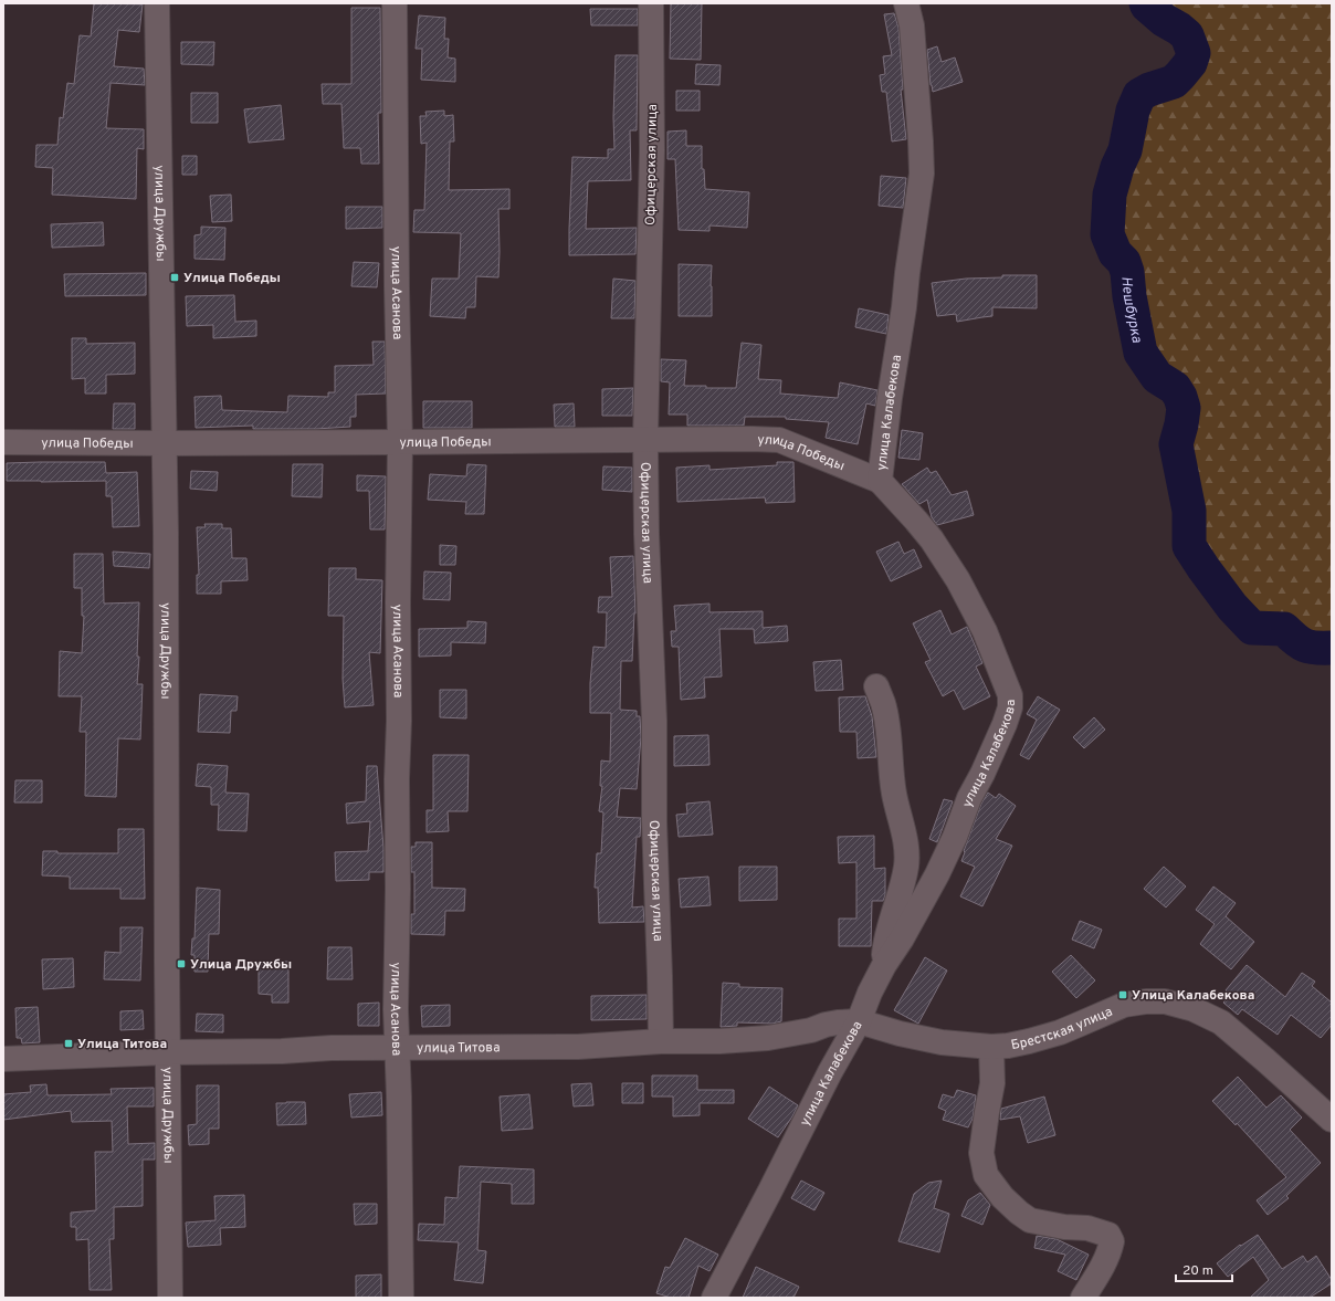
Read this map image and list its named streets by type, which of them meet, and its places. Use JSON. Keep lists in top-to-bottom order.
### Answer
{
  "streets": {
    "street": [
      "Офицерская улица",
      "улица Дружбы",
      "улица Асанова",
      "улица Калабекова",
      "улица Победы",
      "Брестская улица",
      "улица Титова"
    ]
  },
  "crossings": [
    ["Офицерская улица", "улица Победы"],
    ["Офицерская улица", "улица Титова"],
    ["улица Дружбы", "улица Победы"],
    ["улица Дружбы", "улица Титова"],
    ["улица Асанова", "улица Победы"],
    ["улица Асанова", "улица Титова"],
    ["улица Калабекова", "улица Победы"],
    ["улица Калабекова", "Брестская улица"],
    ["улица Калабекова", "улица Титова"],
    ["Брестская улица", "улица Титова"]
  ],
  "water": ["Нешбурка"],
  "places": {
    "transit": [
      "Улица Победы",
      "Улица Дружбы",
      "Улица Калабекова",
      "Улица Титова"
    ]
  },
  "scale_bar": "20 m"
}
